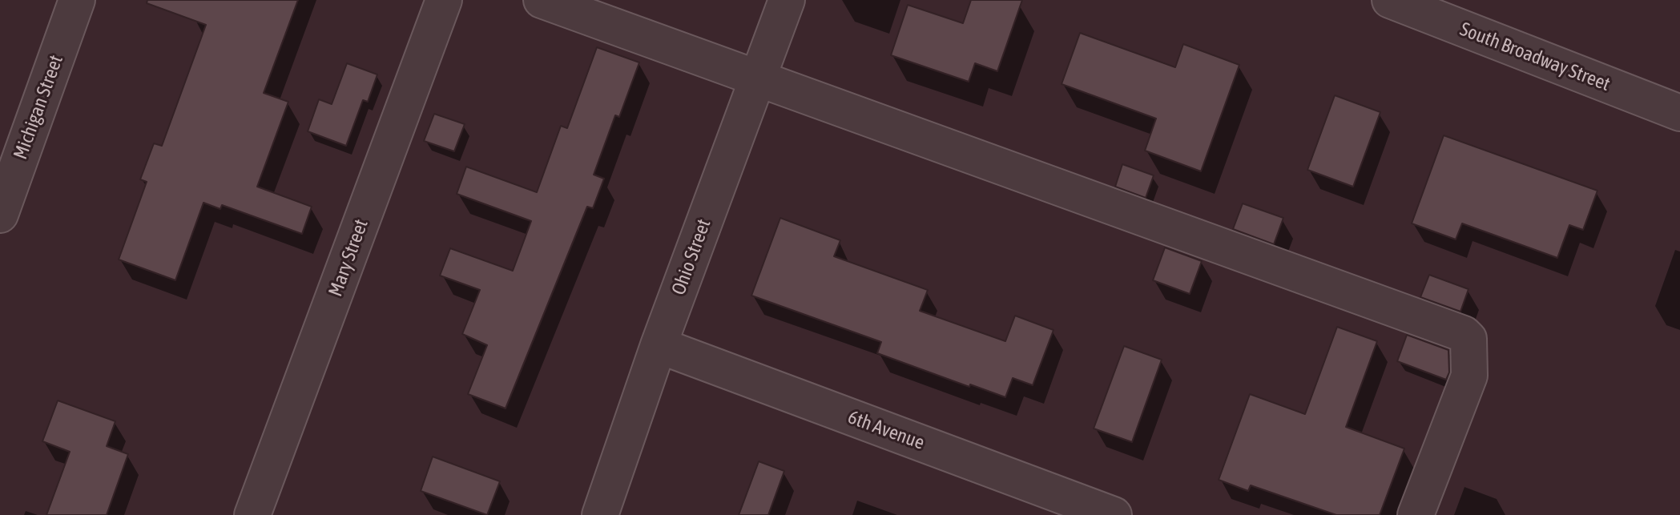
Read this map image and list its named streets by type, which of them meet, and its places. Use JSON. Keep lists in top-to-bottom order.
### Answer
{
  "streets": {
    "street": [
      "South Broadway Street",
      "Michigan Street",
      "Ohio Street",
      "Mary Street",
      "6th Avenue"
    ]
  },
  "crossings": [
    ["Ohio Street", "6th Avenue"]
  ]
}
